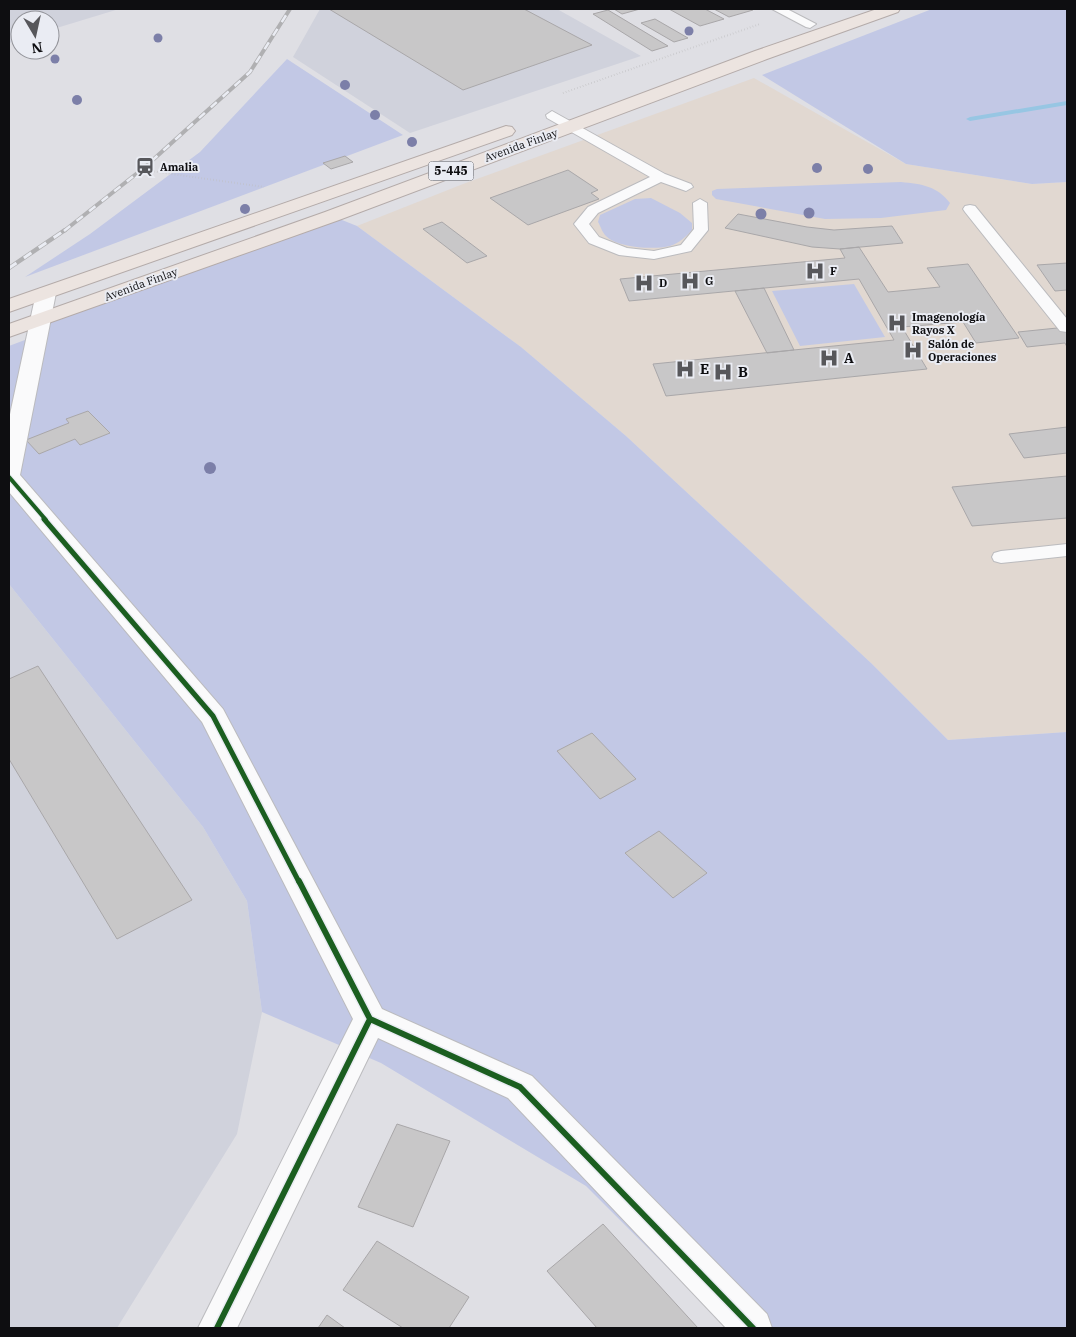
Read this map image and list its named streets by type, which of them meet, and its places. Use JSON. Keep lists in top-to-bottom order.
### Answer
{
  "streets": {
    "highway": ["Avenida Finlay", "5-445"]
  },
  "places": {
    "station": ["Amalia"],
    "hospital": [
      "F",
      "G",
      "D",
      "Imagenología Rayos X",
      "Salón de Operaciones",
      "A",
      "E",
      "B"
    ]
  },
  "north": "bottom"
}
